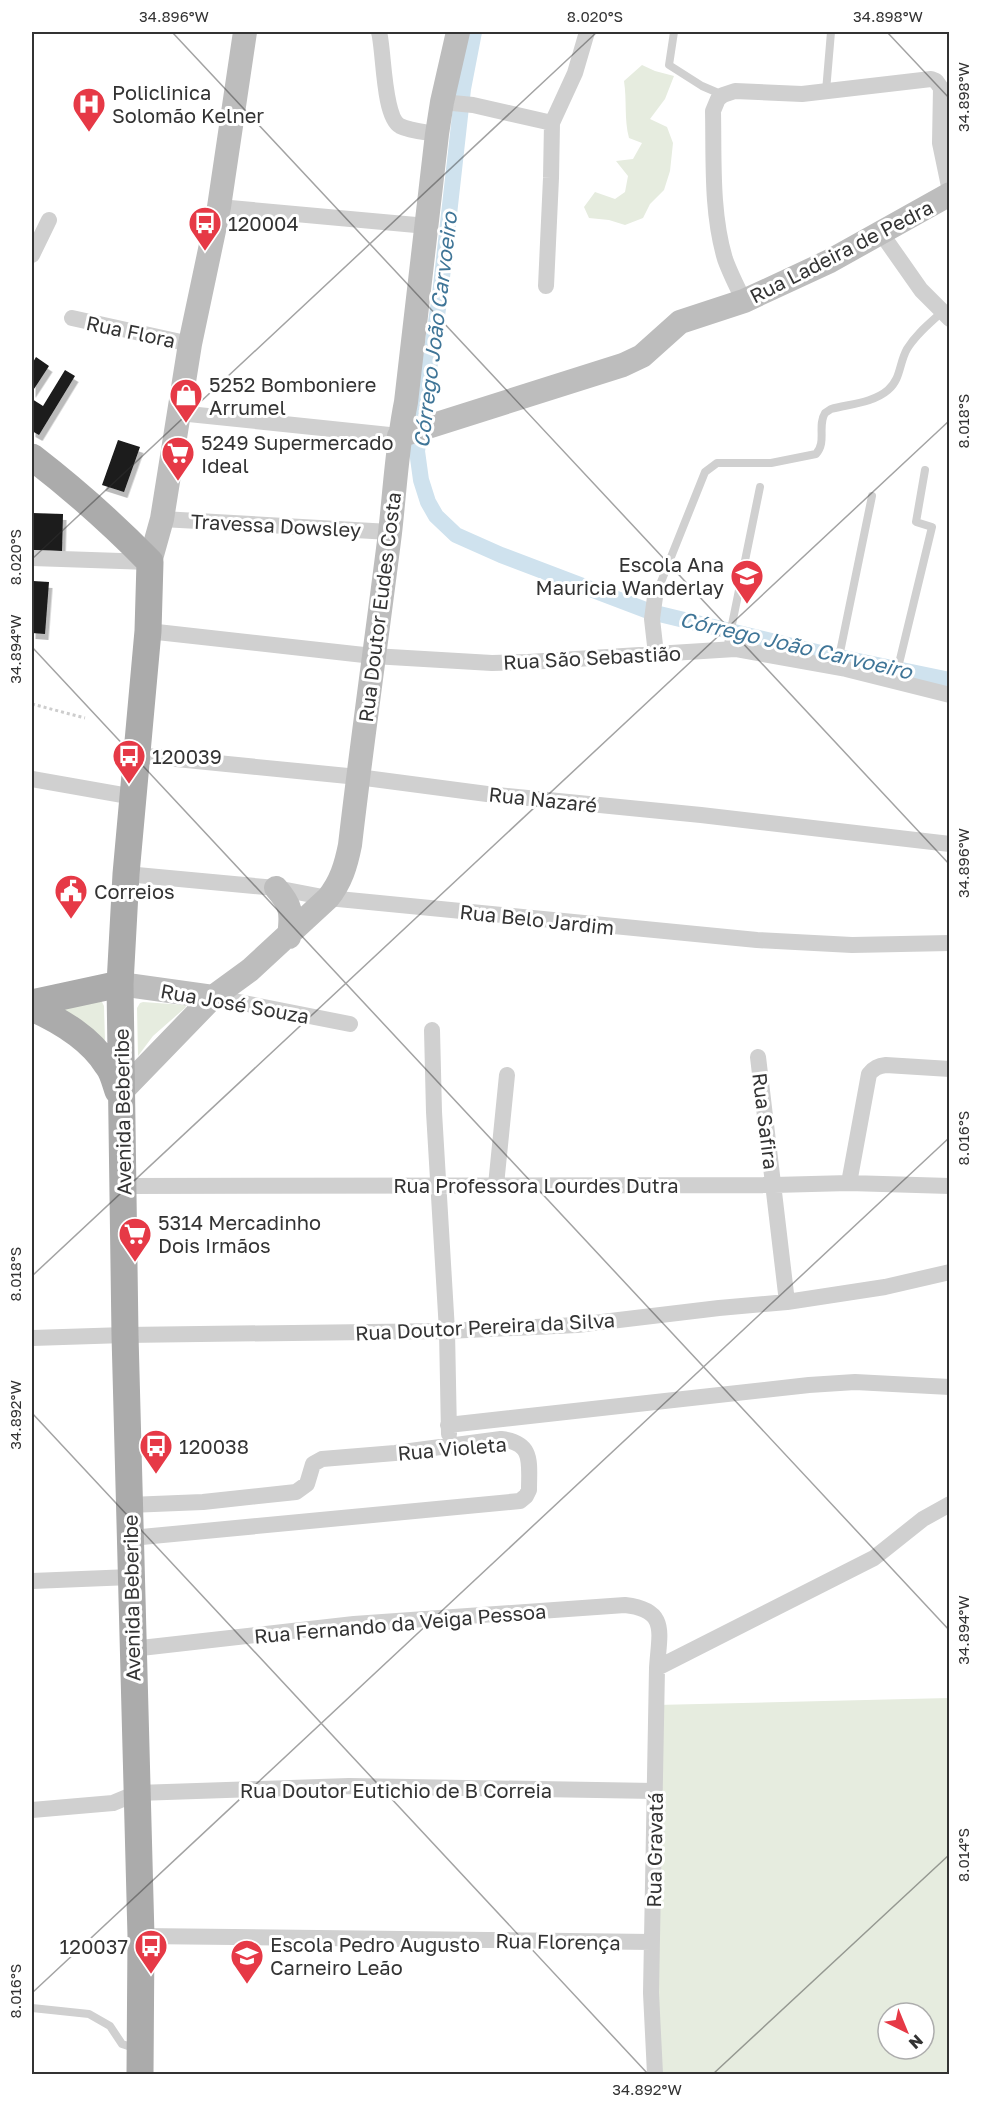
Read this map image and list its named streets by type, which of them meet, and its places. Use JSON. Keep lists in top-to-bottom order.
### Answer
{
  "streets": {
    "main road": ["Avenida Beberibe"],
    "street": [
      "Rua Ladeira de Pedra",
      "Rua Flora",
      "Travessa Dowsley",
      "Rua Doutor Eudes Costa",
      "Rua São Sebastião",
      "Rua Nazaré",
      "Rua Belo Jardim",
      "Rua José Souza",
      "Rua Safira",
      "Rua Professora Lourdes Dutra",
      "Rua Doutor Pereira da Silva",
      "Rua Violeta",
      "Rua Fernando da Veiga Pessoa",
      "Rua Doutor Eutichio de B Correia",
      "Rua Gravatá",
      "Rua Florença"
    ]
  },
  "crossings": [
    ["Rua Ladeira de Pedra", "Rua Doutor Eudes Costa"],
    ["Travessa Dowsley", "Rua Doutor Eudes Costa"],
    ["Rua Doutor Eudes Costa", "Rua São Sebastião"],
    ["Rua Doutor Eudes Costa", "Rua Nazaré"],
    ["Rua Doutor Eudes Costa", "Rua Belo Jardim"],
    ["Rua Doutor Eudes Costa", "Rua José Souza"],
    ["Rua Doutor Eudes Costa", "Avenida Beberibe"],
    ["Rua São Sebastião", "Avenida Beberibe"],
    ["Rua Nazaré", "Avenida Beberibe"],
    ["Rua Belo Jardim", "Avenida Beberibe"],
    ["Rua José Souza", "Avenida Beberibe"],
    ["Avenida Beberibe", "Rua Professora Lourdes Dutra"],
    ["Avenida Beberibe", "Rua Doutor Pereira da Silva"],
    ["Avenida Beberibe", "Rua Violeta"],
    ["Avenida Beberibe", "Rua Fernando da Veiga Pessoa"],
    ["Avenida Beberibe", "Rua Doutor Eutichio de B Correia"],
    ["Avenida Beberibe", "Rua Florença"],
    ["Rua Safira", "Rua Professora Lourdes Dutra"],
    ["Rua Safira", "Rua Doutor Pereira da Silva"],
    ["Rua Professora Lourdes Dutra", "Rua Violeta"],
    ["Rua Doutor Pereira da Silva", "Rua Violeta"],
    ["Rua Fernando da Veiga Pessoa", "Rua Gravatá"],
    ["Rua Doutor Eutichio de B Correia", "Rua Gravatá"],
    ["Rua Gravatá", "Rua Florença"]
  ],
  "water": ["Córrego João Carvoeiro"],
  "places": {
    "hospital": ["Policlinica Solomão Kelner"],
    "bus stop": [
      "120004",
      "120039",
      "120038",
      "120037"
    ],
    "shop": ["5252 Bomboniere Arrumel"],
    "supermarket": ["5249 Supermercado Ideal", "5314 Mercadinho Dois Irmãos"],
    "school or university": ["Escola Ana Mauricia Wanderlay", "Escola Pedro Augusto Carneiro Leão"],
    "public building": ["Correios"]
  },
  "north": "bottom right",
  "coordinates": [
    "34.896°W",
    "8.020°S",
    "34.898°W",
    "8.018°S",
    "34.894°W",
    "8.016°S",
    "34.892°W",
    "8.014°S"
  ]
}
